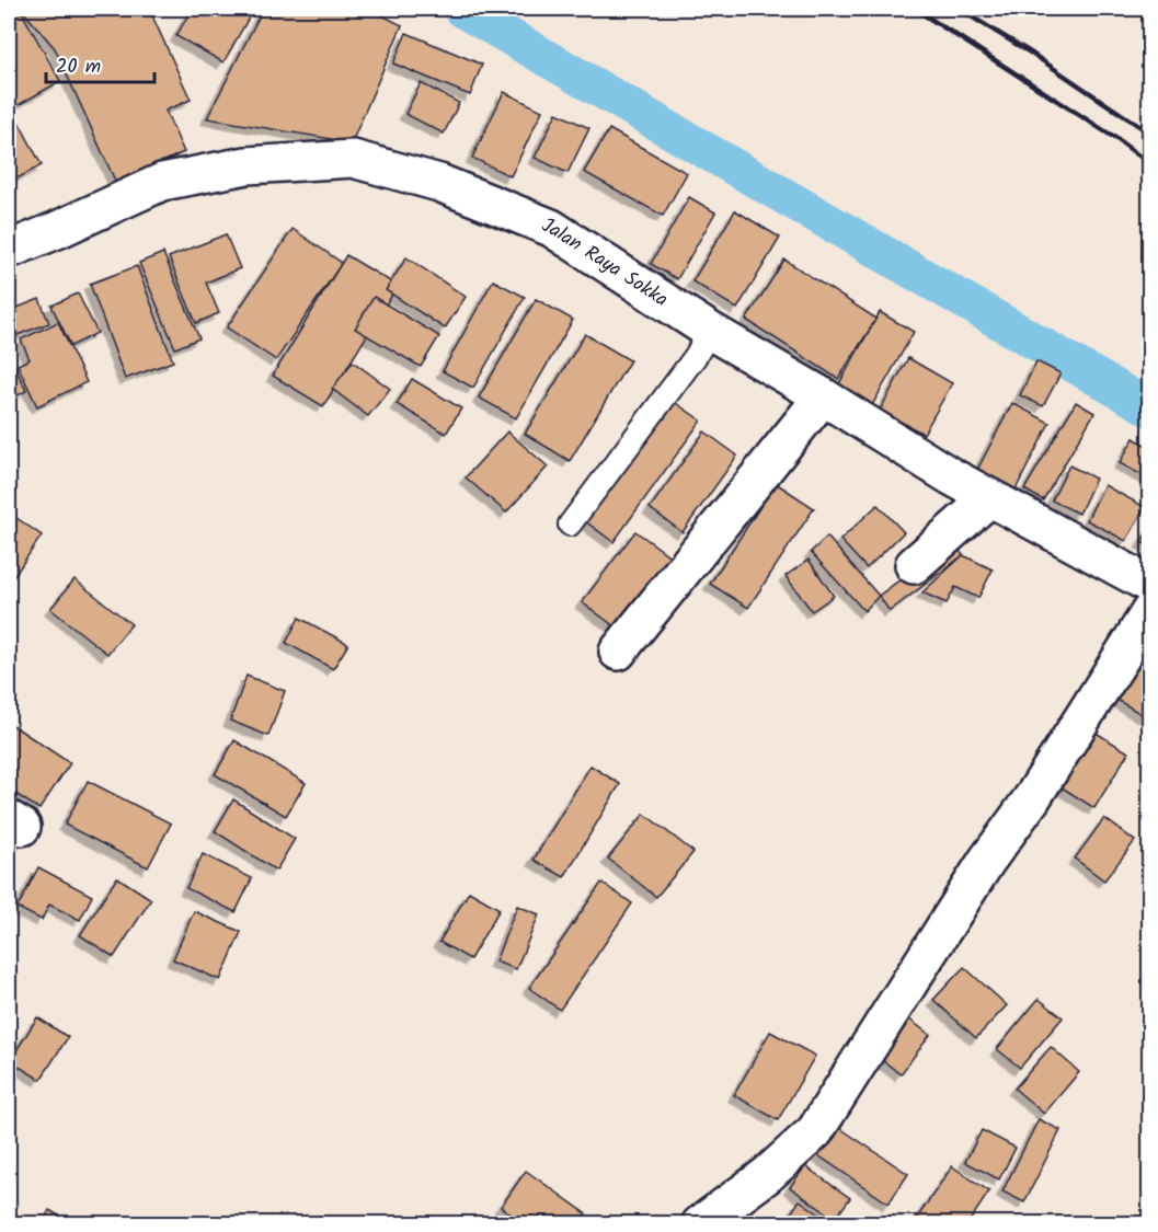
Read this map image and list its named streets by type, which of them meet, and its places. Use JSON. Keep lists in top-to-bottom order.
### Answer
{
  "streets": {
    "main road": ["Jalan Raya Sokka"]
  },
  "scale_bar": "20 m"
}
